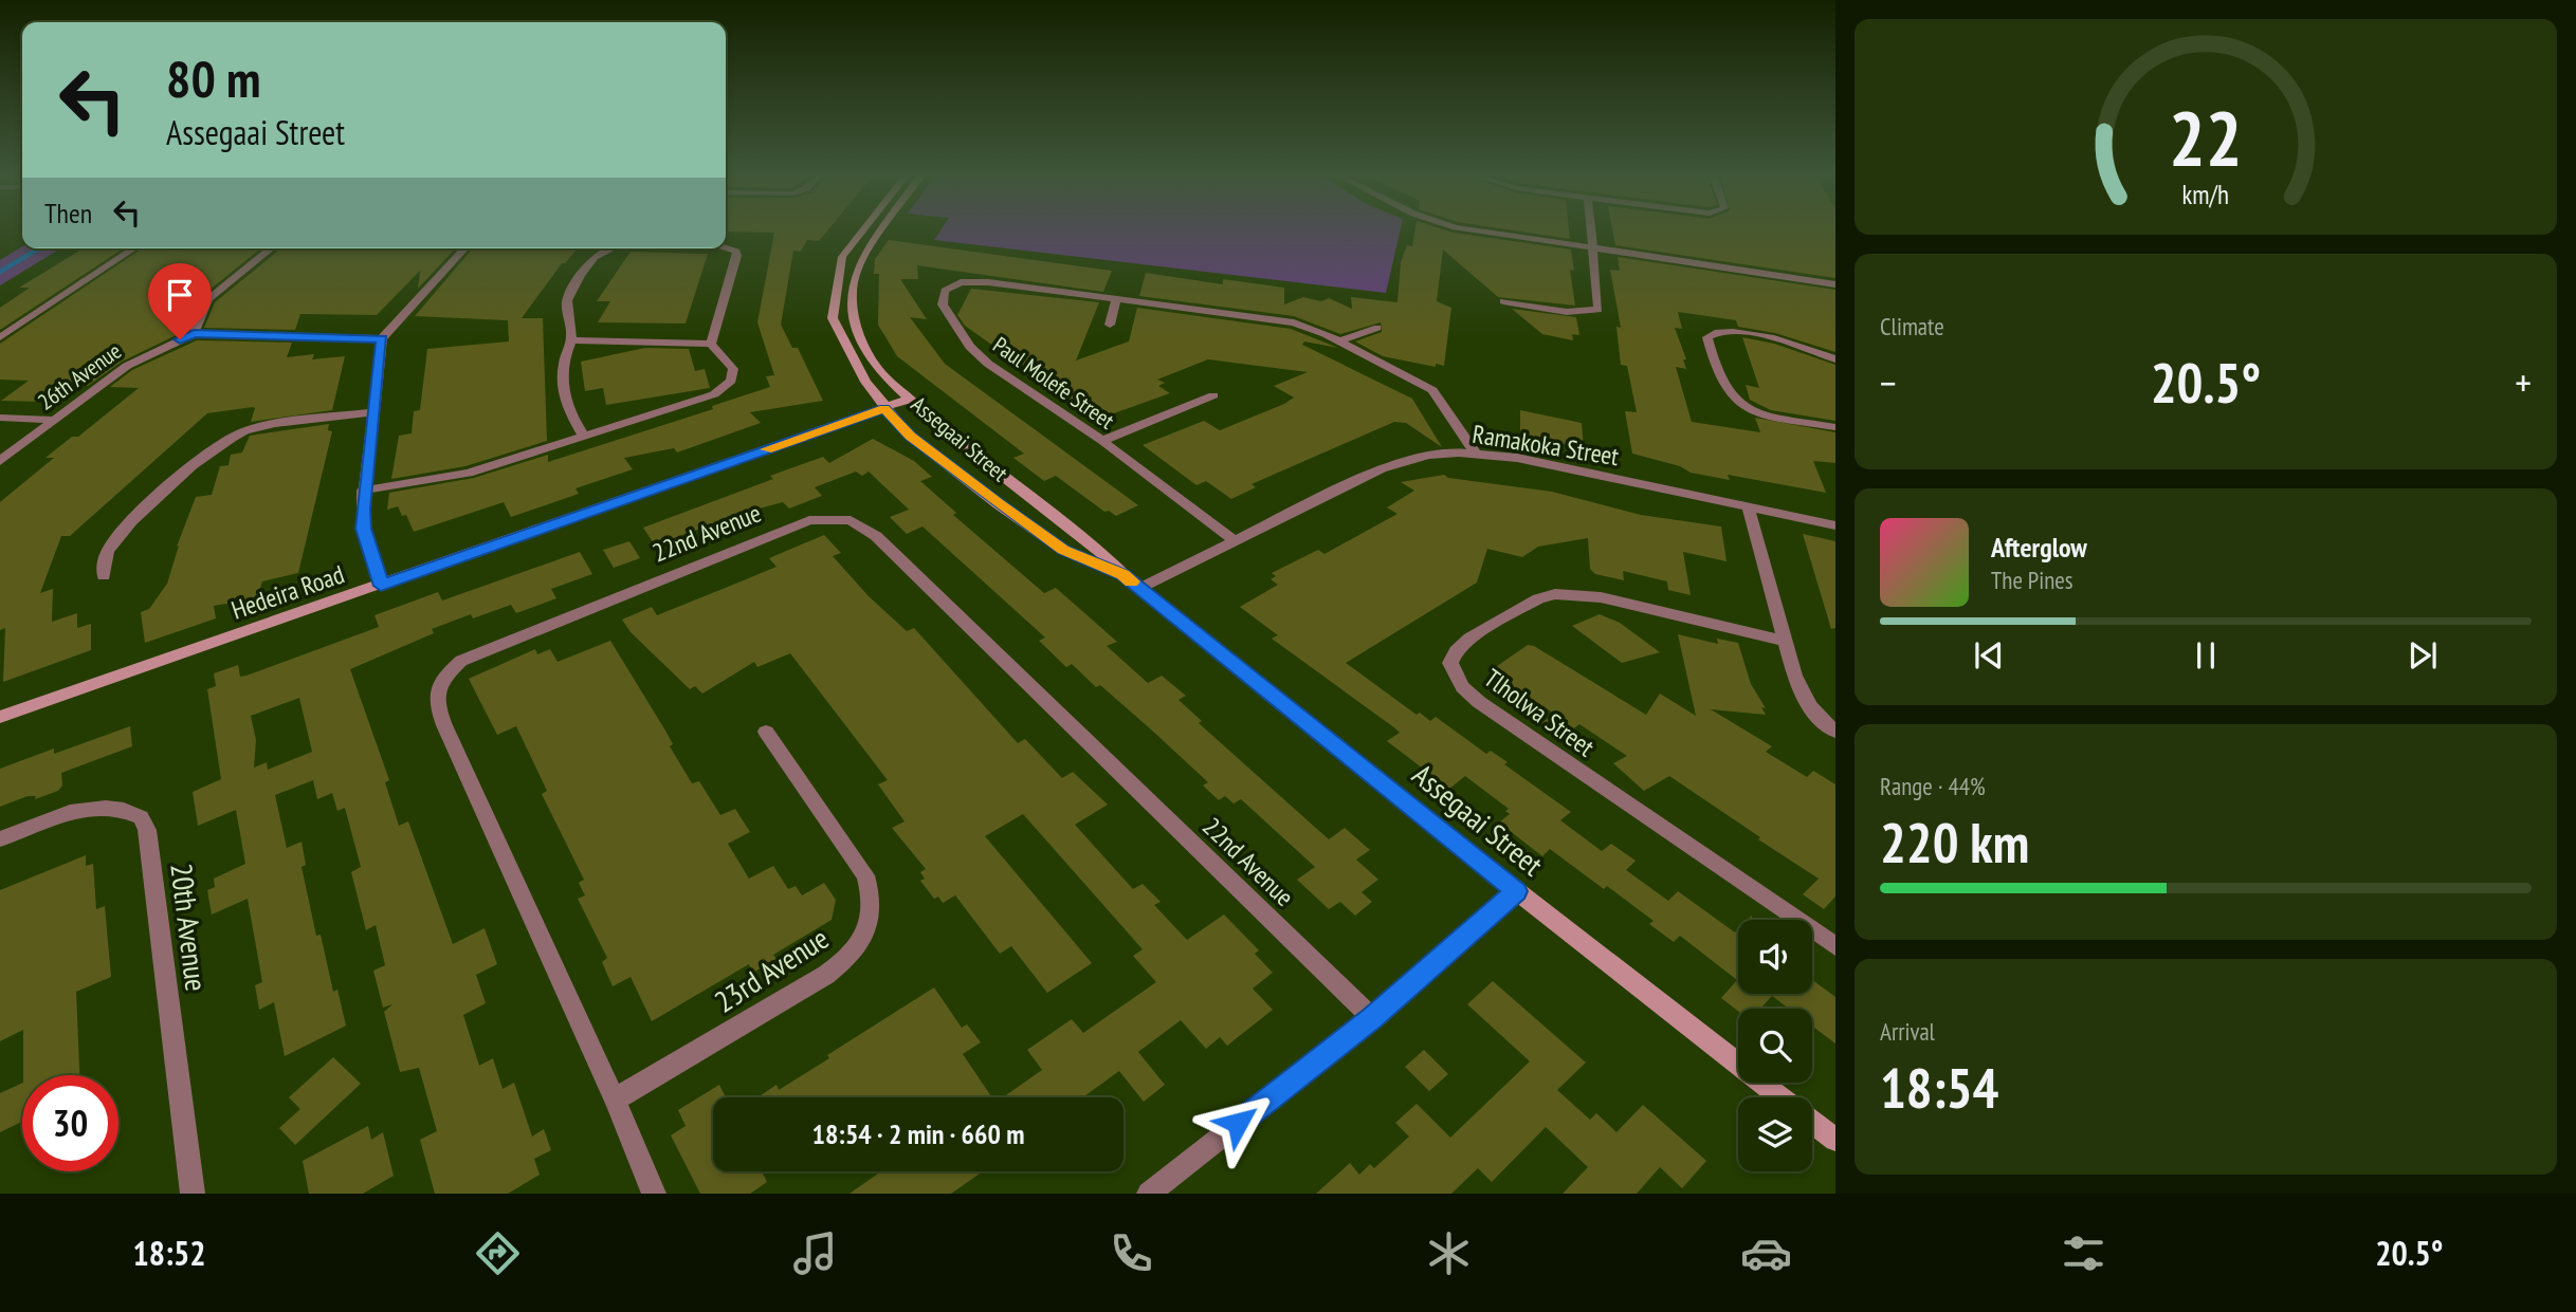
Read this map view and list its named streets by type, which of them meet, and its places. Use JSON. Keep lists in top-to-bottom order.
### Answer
{
  "streets": {
    "street": [
      "26th Avenue",
      "Paul Molefe Street",
      "Assegaai Street",
      "Ramakoka Street",
      "22nd Avenue",
      "Hedeira Road",
      "Tlholwa Street",
      "20th Avenue",
      "23rd Avenue"
    ]
  },
  "crossings": [
    ["Paul Molefe Street", "Ramakoka Street"],
    ["Assegaai Street", "Ramakoka Street"],
    ["Assegaai Street", "Hedeira Road"],
    ["22nd Avenue", "23rd Avenue"]
  ],
  "page": {
    "turn": ["80 m", "Assegaai Street"],
    "then": "Then",
    "tile": [
      "Climate",
      ["Range · 44%", "220 km"],
      ["Arrival", "18:54"]
    ],
    "heat": ["−", "20.5°", "+"],
    "song": ["Afterglow", "The Pines"],
    "limit": "30",
    "trip": "18:54 · 2 min · 660 m",
    "tabs": ["18:52", "20.5°"],
    "gauge": ["22", "km/h"]
  }
}
